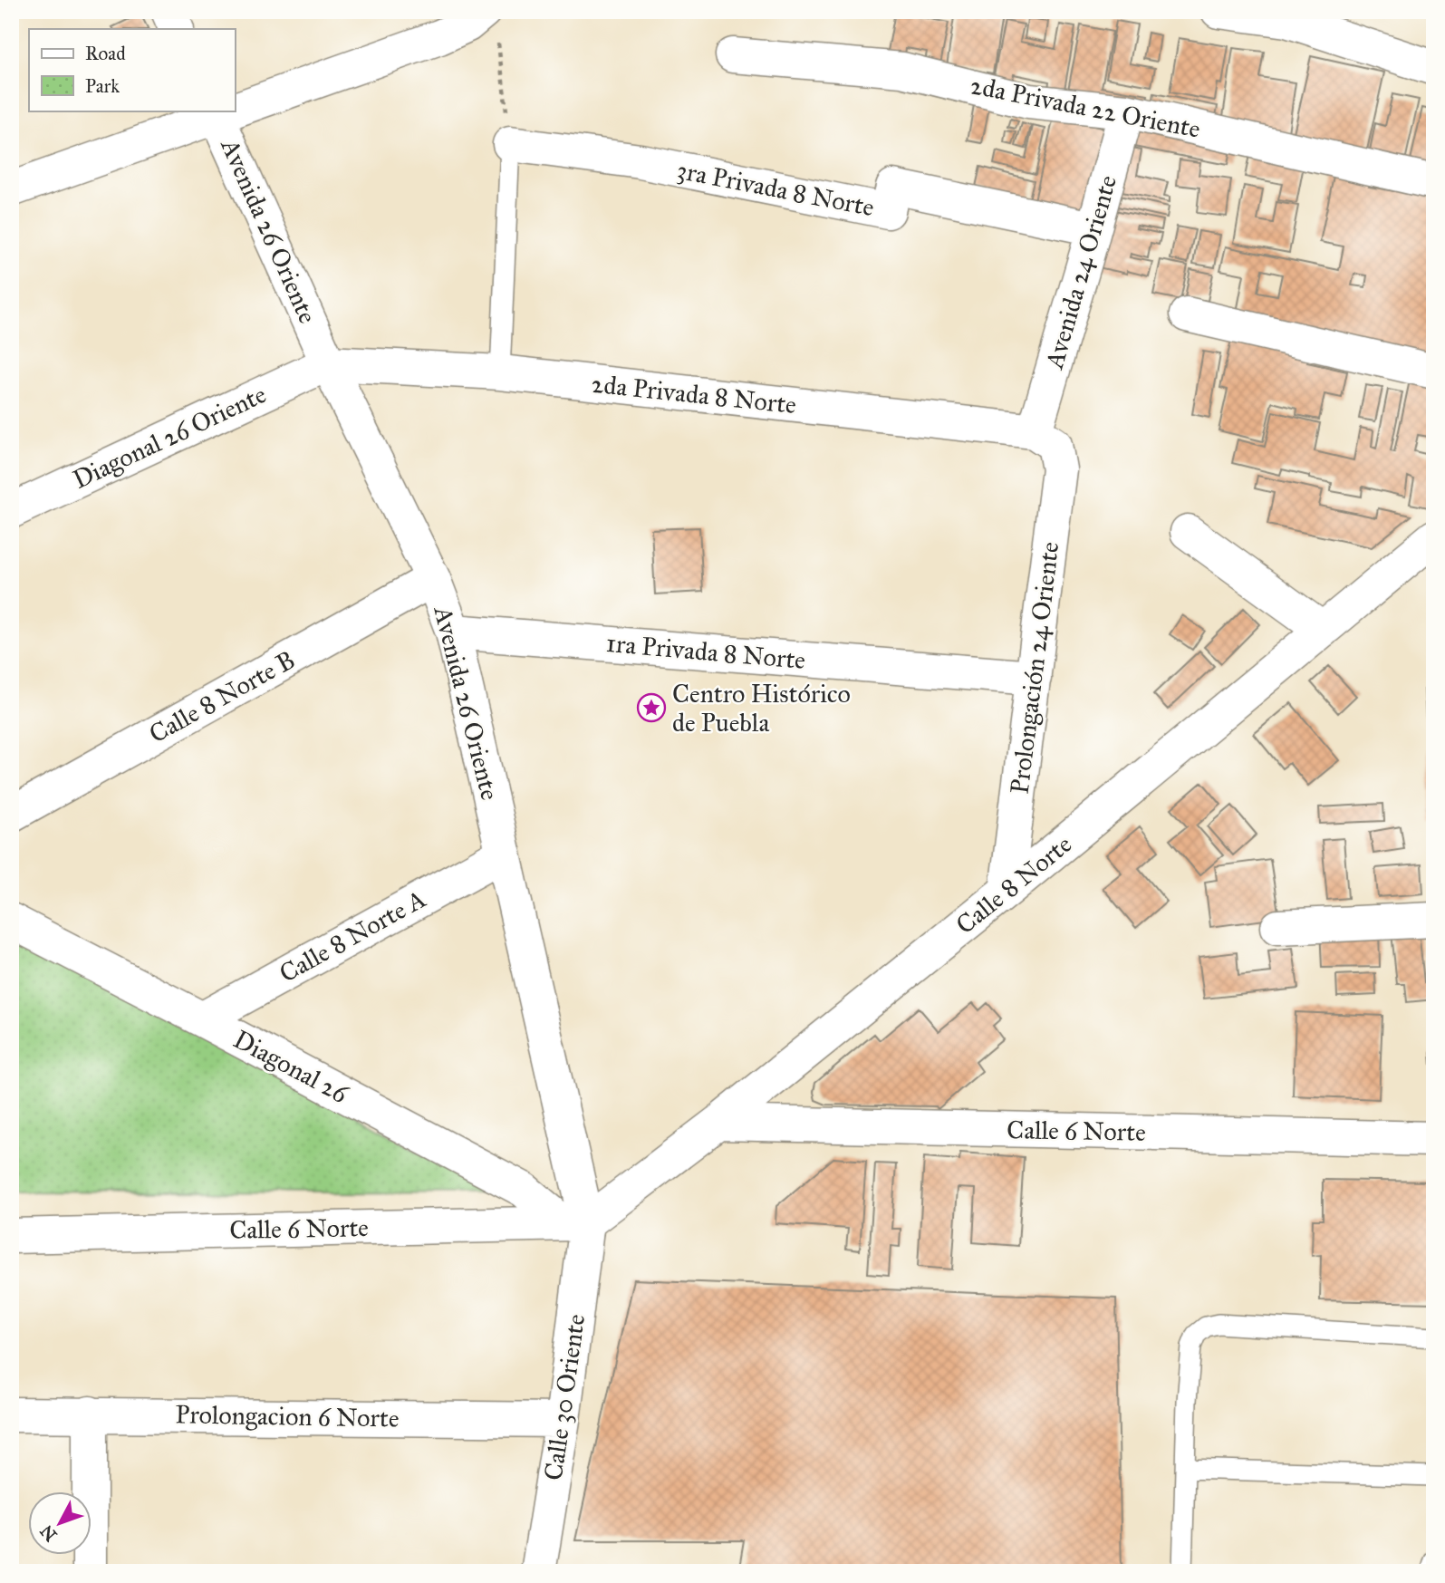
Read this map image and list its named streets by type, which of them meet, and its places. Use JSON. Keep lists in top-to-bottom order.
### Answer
{
  "streets": {
    "street": [
      "2da Privada 22 Oriente",
      "3ra Privada 8 Norte",
      "Avenida 26 Oriente",
      "Avenida 24 Oriente",
      "2da Privada 8 Norte",
      "Diagonal 26 Oriente",
      "1ra Privada 8 Norte",
      "Prolongación 24 Oriente",
      "Calle 8 Norte B",
      "Calle 8 Norte",
      "Calle 8 Norte A",
      "Diagonal 26",
      "Calle 6 Norte",
      "Calle 30 Oriente",
      "Prolongacion 6 Norte"
    ]
  },
  "crossings": [
    ["2da Privada 22 Oriente", "Avenida 24 Oriente"],
    ["3ra Privada 8 Norte", "Avenida 24 Oriente"],
    ["Avenida 26 Oriente", "2da Privada 8 Norte"],
    ["Avenida 26 Oriente", "Diagonal 26 Oriente"],
    ["Avenida 26 Oriente", "1ra Privada 8 Norte"],
    ["Avenida 26 Oriente", "Calle 8 Norte B"],
    ["Avenida 26 Oriente", "Calle 8 Norte"],
    ["Avenida 26 Oriente", "Calle 8 Norte A"],
    ["Avenida 26 Oriente", "Diagonal 26"],
    ["Avenida 26 Oriente", "Calle 6 Norte"],
    ["Avenida 26 Oriente", "Calle 30 Oriente"],
    ["Avenida 24 Oriente", "2da Privada 8 Norte"],
    ["Avenida 24 Oriente", "Prolongación 24 Oriente"],
    ["2da Privada 8 Norte", "Diagonal 26 Oriente"],
    ["2da Privada 8 Norte", "Prolongación 24 Oriente"],
    ["1ra Privada 8 Norte", "Prolongación 24 Oriente"],
    ["Prolongación 24 Oriente", "Calle 8 Norte"],
    ["Calle 8 Norte", "Diagonal 26"],
    ["Calle 8 Norte", "Calle 6 Norte"],
    ["Calle 8 Norte", "Calle 30 Oriente"],
    ["Calle 8 Norte A", "Diagonal 26"],
    ["Diagonal 26", "Calle 6 Norte"],
    ["Diagonal 26", "Calle 30 Oriente"],
    ["Calle 6 Norte", "Calle 30 Oriente"],
    ["Calle 30 Oriente", "Prolongacion 6 Norte"]
  ],
  "places": {
    "place": ["Centro Histórico de Puebla"]
  },
  "legend": ["Road", "Park"],
  "north": "bottom left"
}
